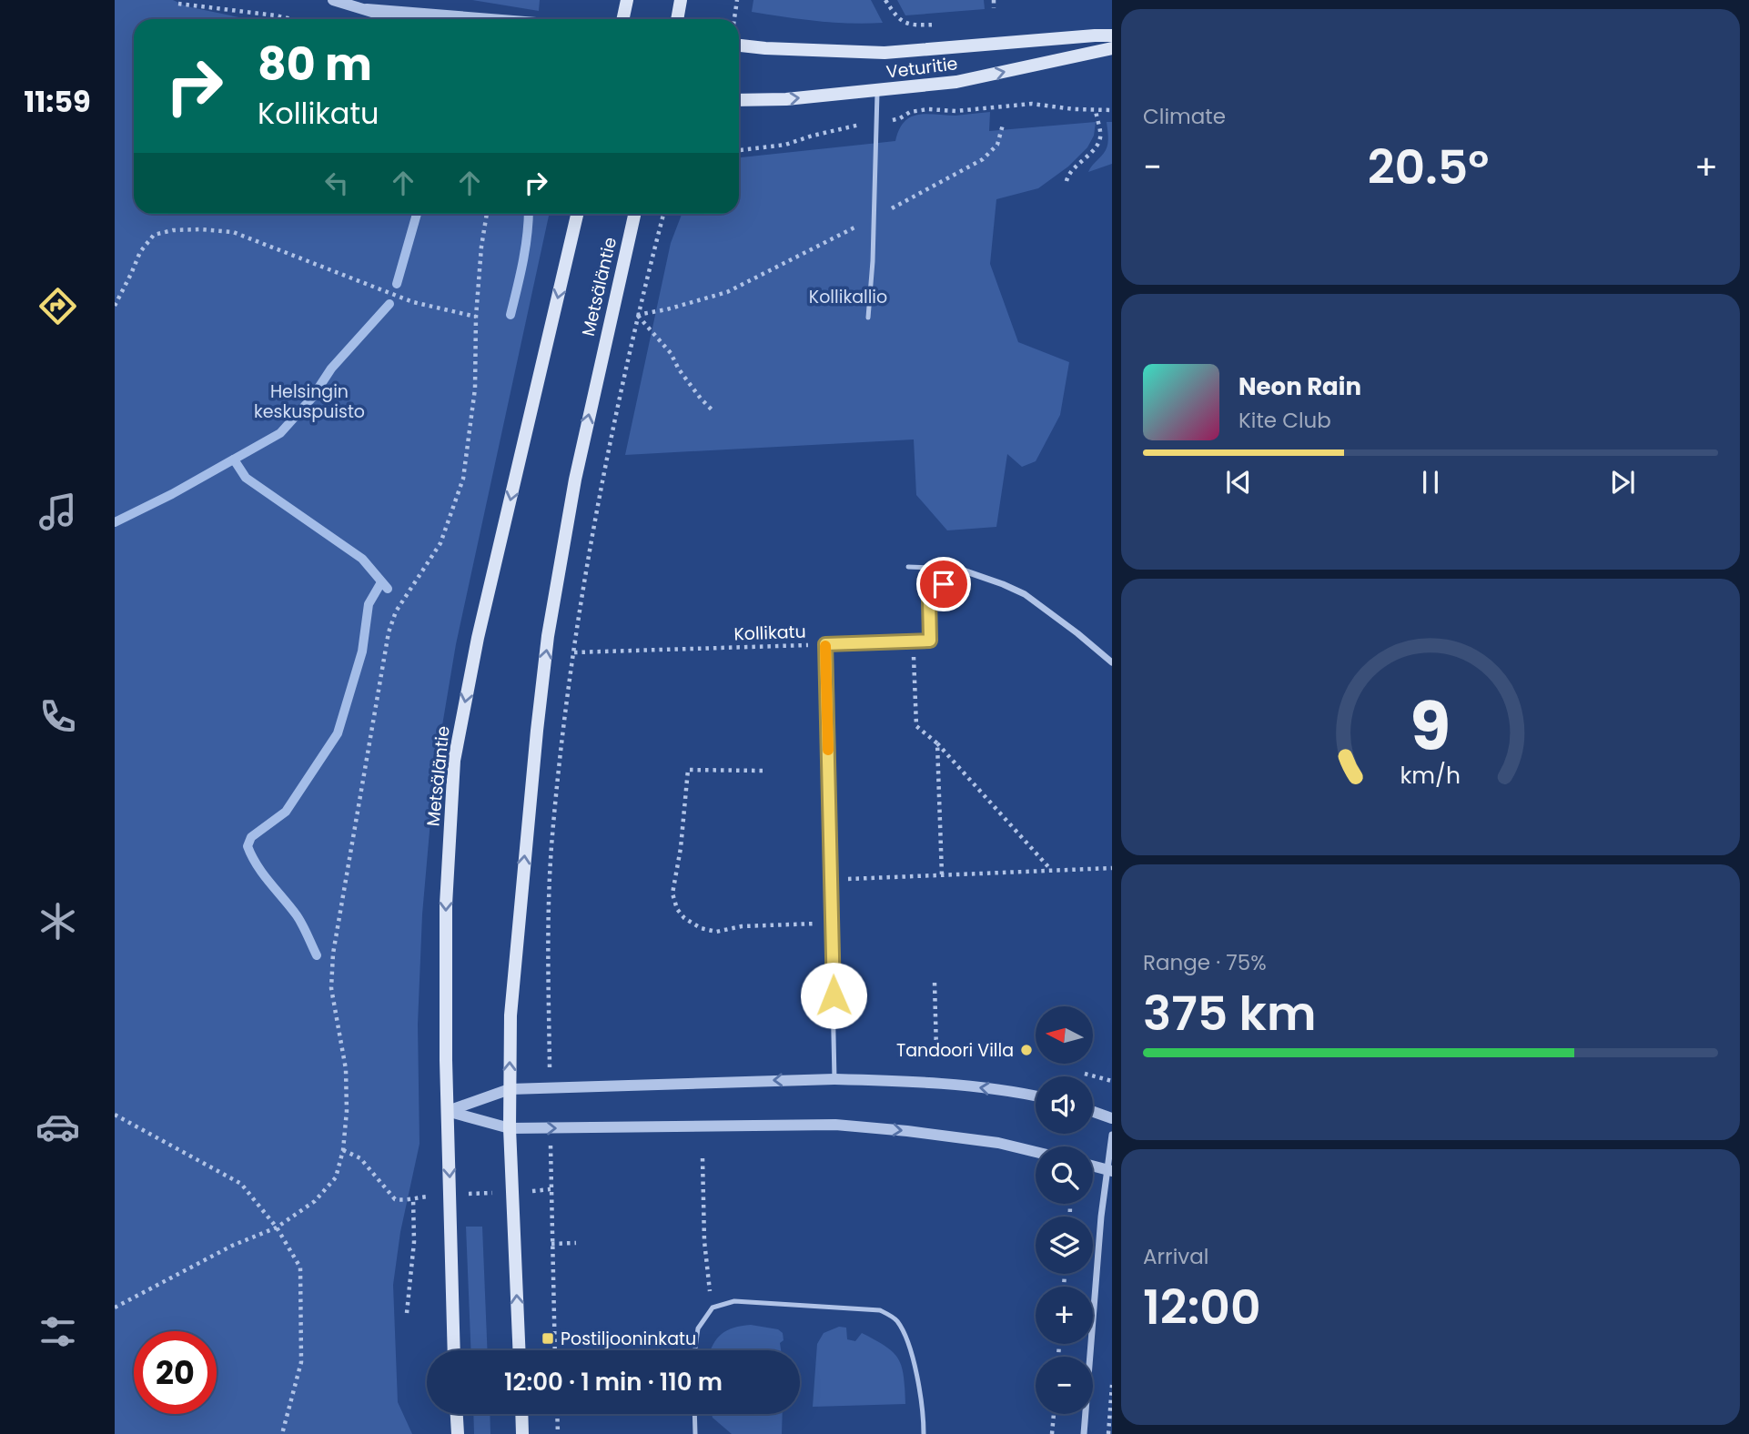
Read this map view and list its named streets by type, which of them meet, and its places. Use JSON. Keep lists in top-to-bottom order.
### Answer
{
  "streets": {
    "main road": ["Veturitie", "Metsäläntie"],
    "lane": ["Kollikatu"]
  },
  "parks": ["Kollikallio", "Helsingin keskuspuisto"],
  "places": {
    "other": ["Tandoori Villa"],
    "transit": ["Postiljooninkatu"]
  },
  "north": "left",
  "page": {
    "tabs": "11:59",
    "tile": [
      "Climate",
      ["Range · 75%", "375 km"],
      ["Arrival", "12:00"]
    ],
    "turn": ["80 m", "Kollikatu"],
    "heat": ["−", "20.5°", "+"],
    "song": ["Neon Rain", "Kite Club"],
    "map_buttons": ["+", "−"],
    "limit": "20",
    "trip": "12:00 · 1 min · 110 m",
    "gauge": ["9", "km/h"]
  }
}
